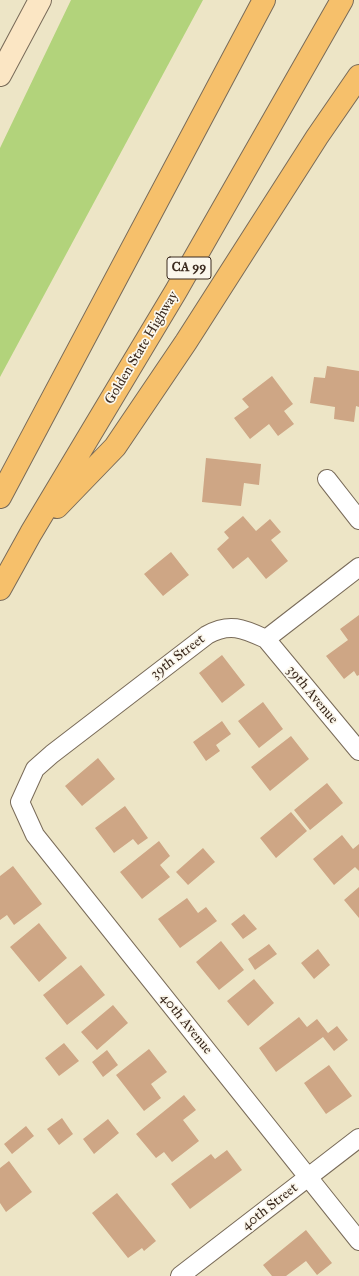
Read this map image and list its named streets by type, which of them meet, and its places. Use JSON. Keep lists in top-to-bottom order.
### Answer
{
  "streets": {
    "highway": ["CA 99", "Golden State Highway"],
    "street": [
      "39th Street",
      "39th Avenue",
      "40th Avenue",
      "40th Street"
    ]
  },
  "crossings": [
    ["39th Street", "39th Avenue"],
    ["39th Street", "40th Avenue"],
    ["40th Avenue", "40th Street"]
  ]
}
